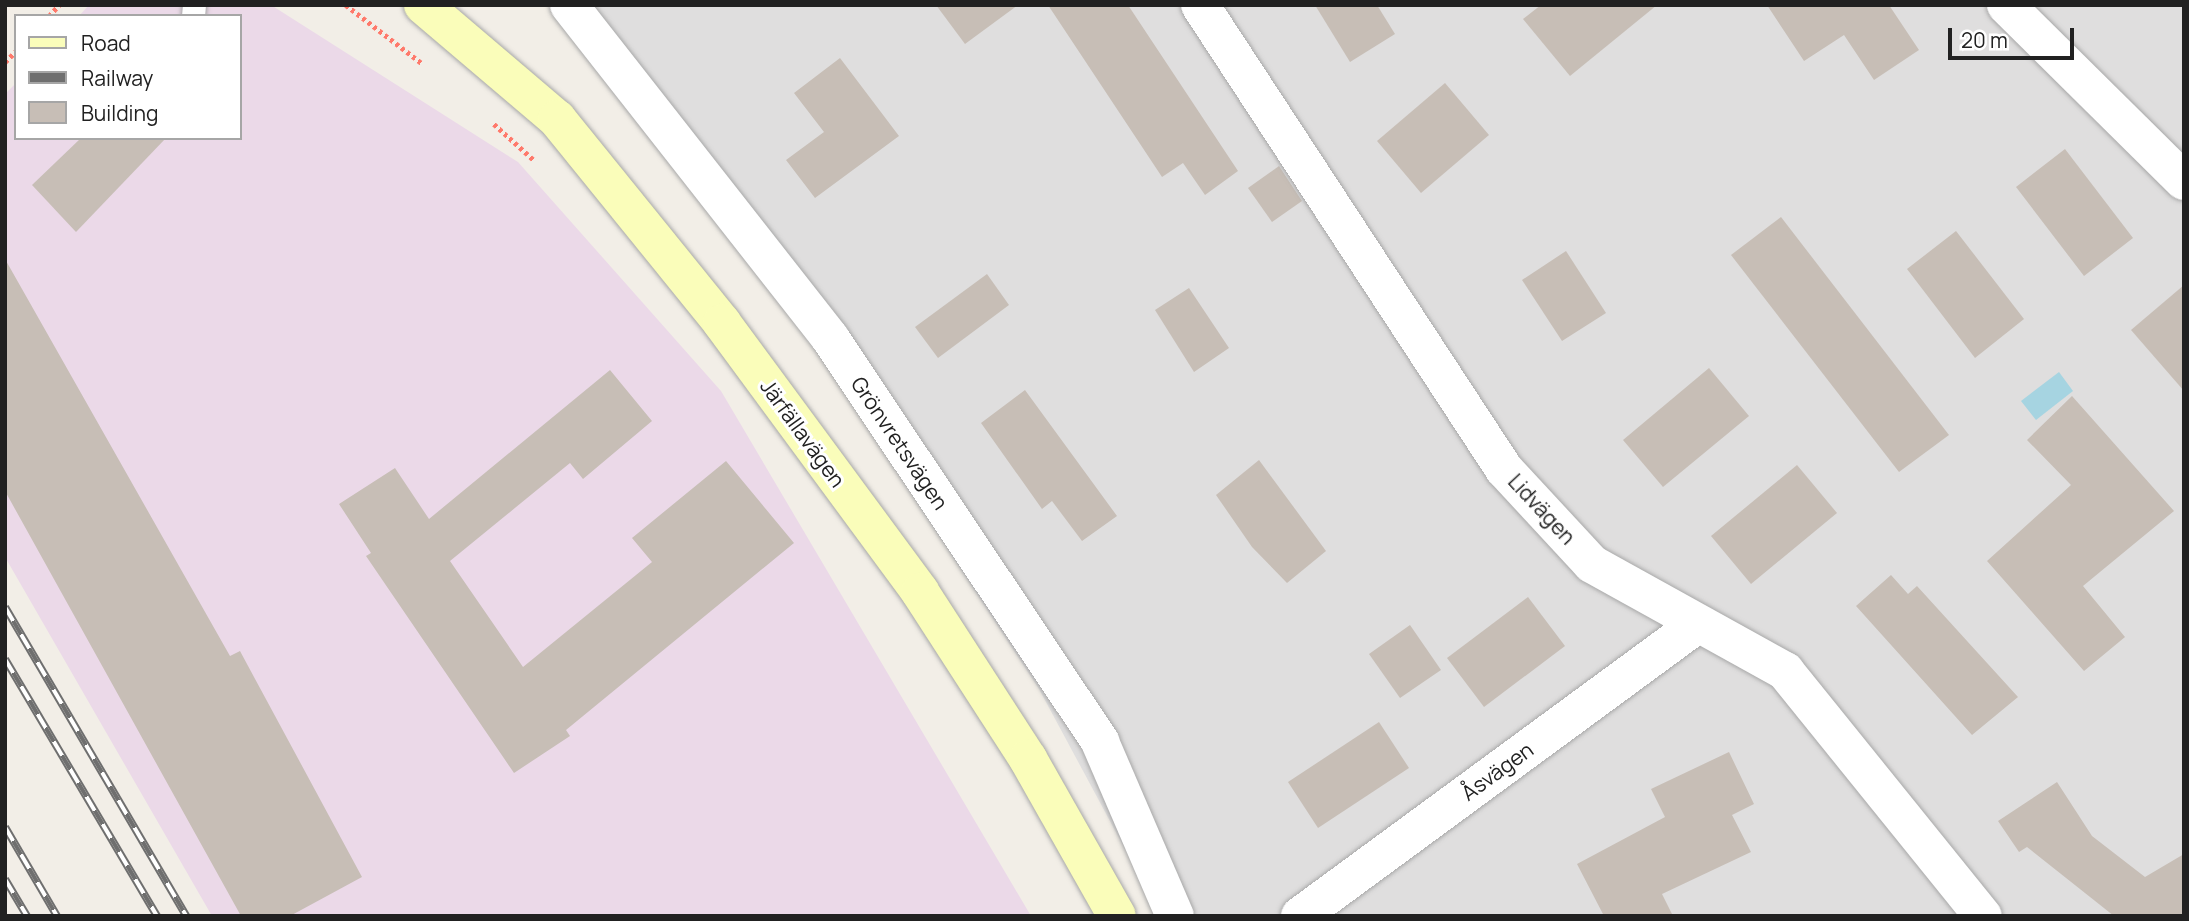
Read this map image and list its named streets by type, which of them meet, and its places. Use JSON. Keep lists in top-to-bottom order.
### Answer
{
  "streets": {
    "street": [
      "Järfällavägen",
      "Grönvretsvägen",
      "Lidvägen",
      "Åsvägen"
    ]
  },
  "crossings": [
    ["Lidvägen", "Åsvägen"]
  ],
  "legend": ["Road", "Railway", "Building"],
  "scale_bar": "20 m"
}
